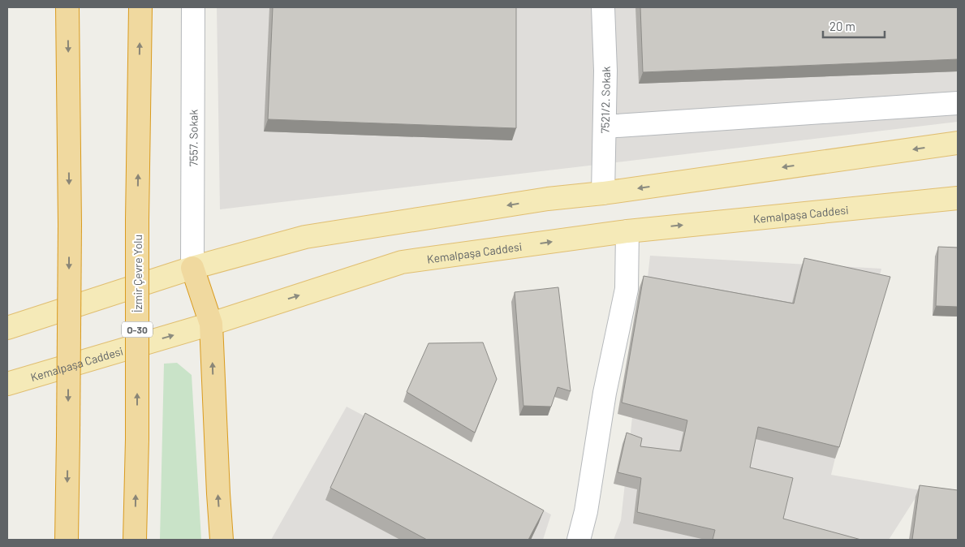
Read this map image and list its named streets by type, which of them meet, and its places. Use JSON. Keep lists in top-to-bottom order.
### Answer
{
  "streets": {
    "highway": ["İzmir Çevre Yolu", "O-30"],
    "main road": ["Kemalpaşa Caddesi"],
    "street": ["7521/2. Sokak", "7557. Sokak"]
  },
  "scale_bar": "20 m"
}
